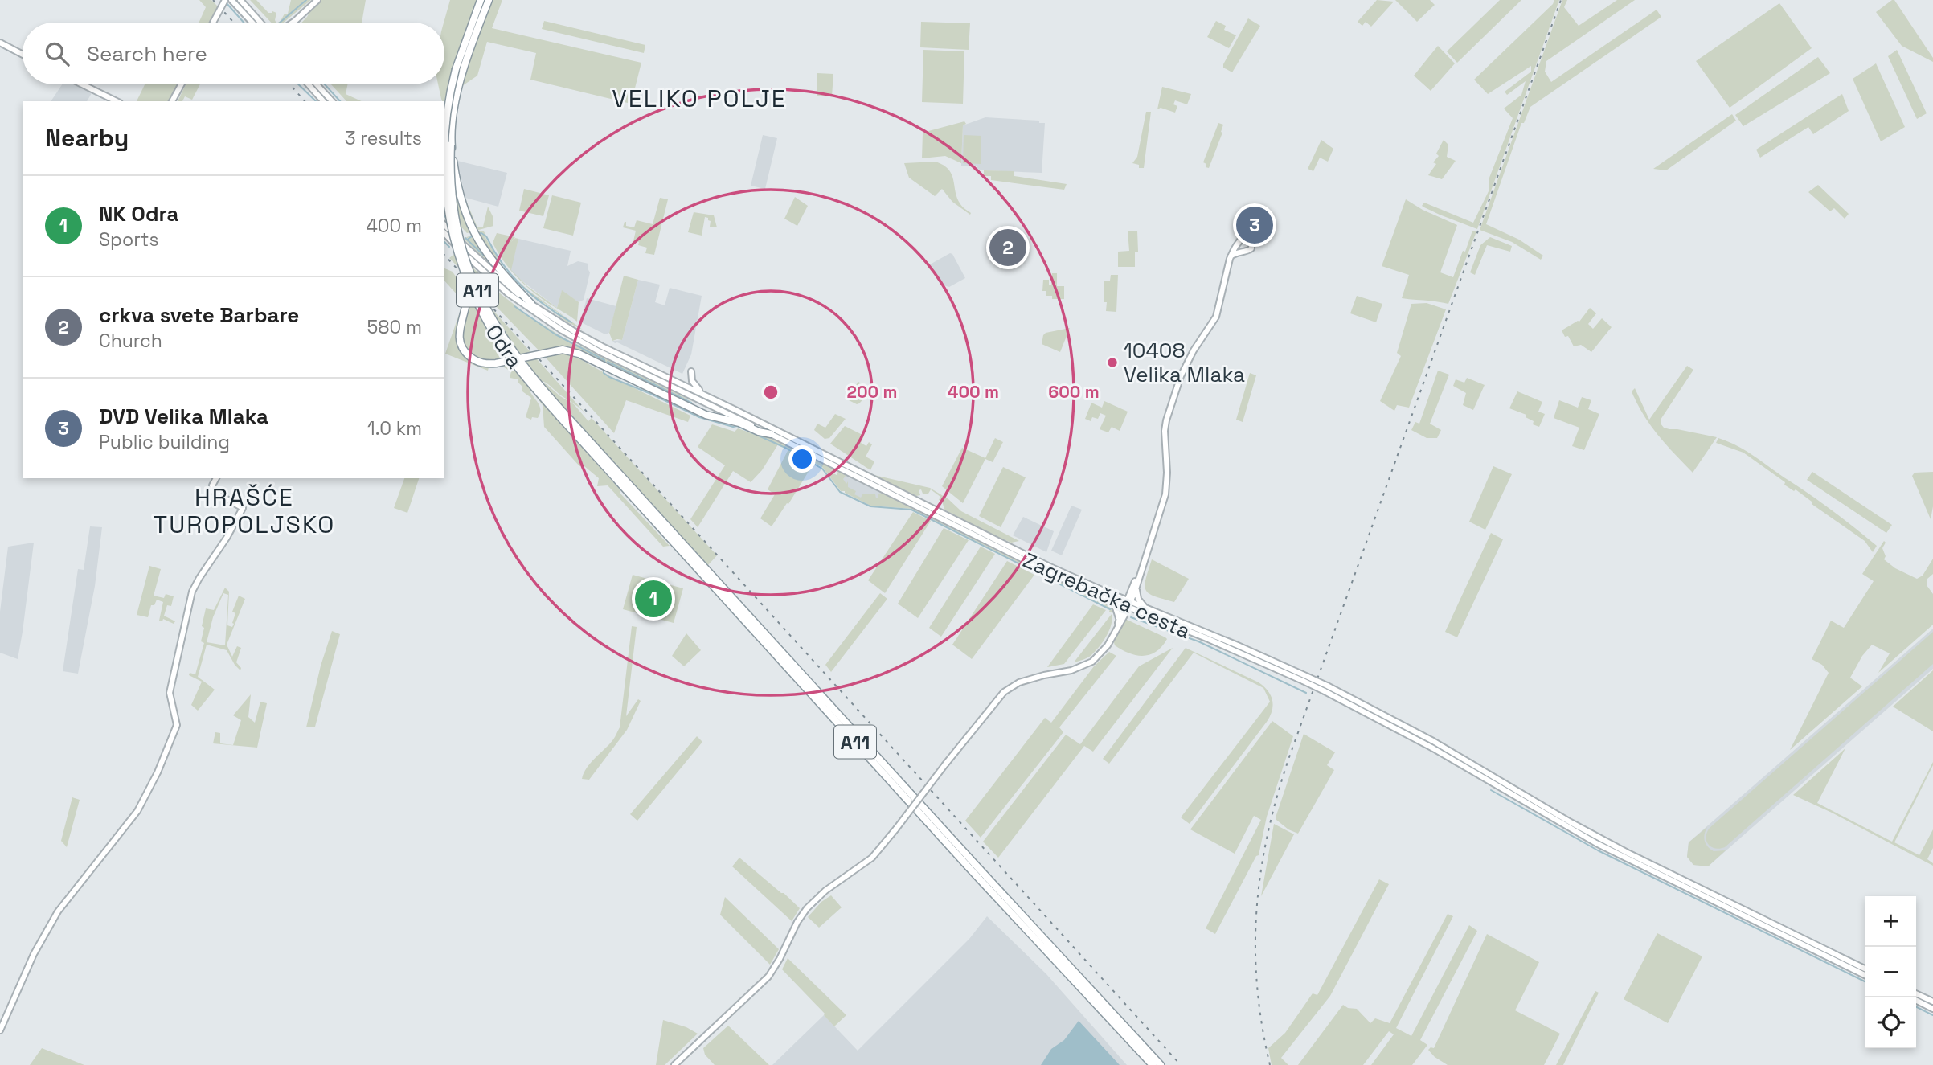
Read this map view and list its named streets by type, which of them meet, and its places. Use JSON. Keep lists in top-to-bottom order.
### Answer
{
  "streets": {
    "highway": ["A11", "Odra"],
    "main road": ["Zagrebačka cesta"]
  },
  "crossings": [
    ["A11", "Odra"]
  ],
  "districts": ["VELIKO POLJE", "HRAŠĆE TUROPOLJSKO"],
  "places": ["10408 Velika Mlaka"],
  "page": {
    "search": "Search here",
    "heading": ["Nearby", "3 results"],
    "list": [
      {
        "mark": "1",
        "name": "NK Odra",
        "note": "Sports",
        "value": "400 m"
      },
      {
        "mark": "2",
        "name": "crkva svete Barbare",
        "note": "Church",
        "value": "580 m"
      },
      {
        "mark": "3",
        "name": "DVD Velika Mlaka",
        "note": "Public building",
        "value": "1.0 km"
      }
    ],
    "pins": ["3", "2", "1"],
    "map_buttons": ["+", "−"]
  },
  "rings": ["200 m", "400 m", "600 m"]
}
